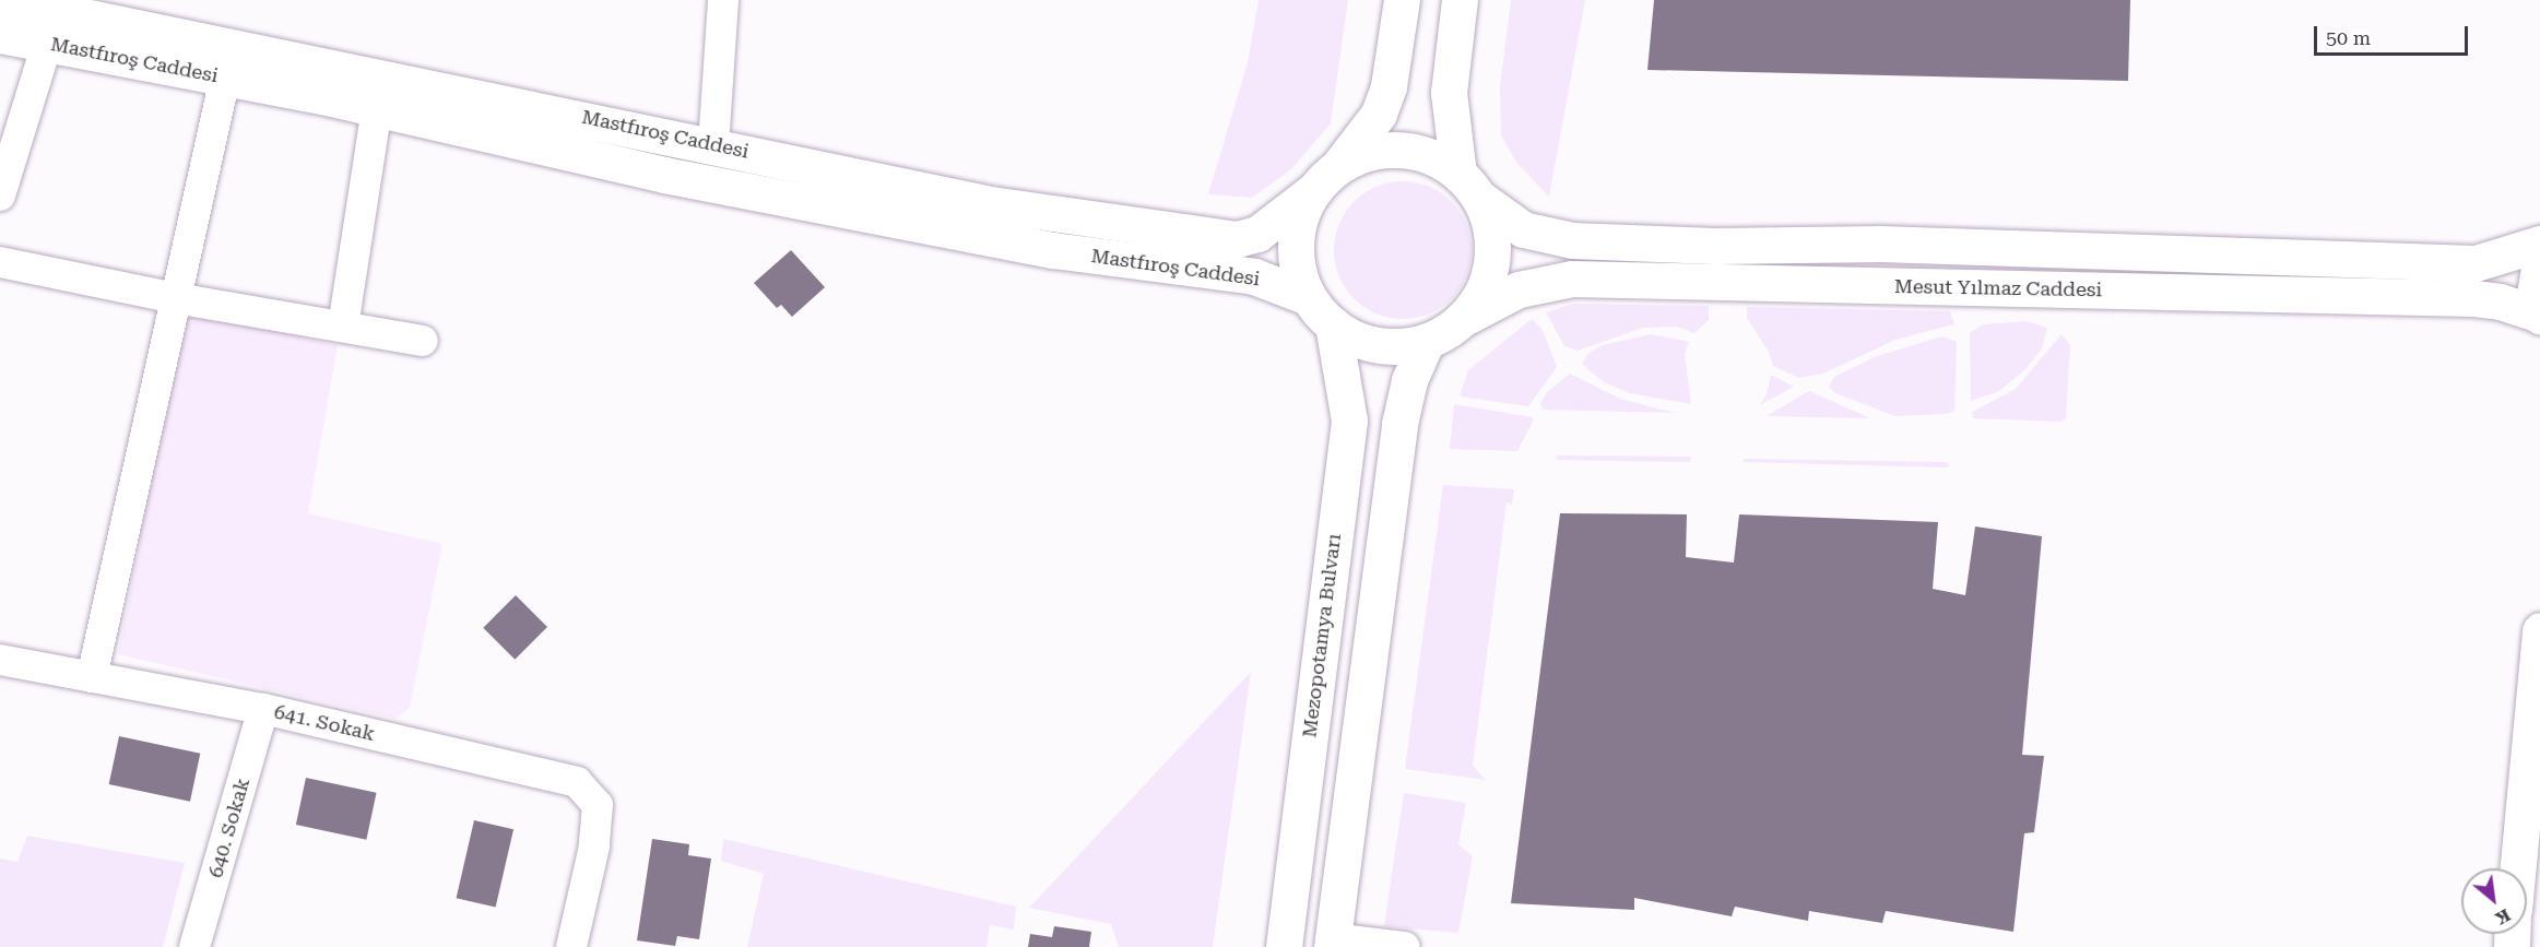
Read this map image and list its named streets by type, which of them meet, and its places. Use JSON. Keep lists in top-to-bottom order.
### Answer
{
  "streets": {
    "main road": ["Mastfıroş Caddesi", "Mesut Yılmaz Caddesi", "Mezopotamya Bulvarı"],
    "street": ["641. Sokak", "640. Sokak"]
  },
  "crossings": [
    ["Mastfıroş Caddesi", "Mesut Yılmaz Caddesi"],
    ["Mastfıroş Caddesi", "Mezopotamya Bulvarı"],
    ["Mesut Yılmaz Caddesi", "Mezopotamya Bulvarı"],
    ["641. Sokak", "640. Sokak"]
  ],
  "scale_bar": "50 m",
  "north": "bottom right"
}
